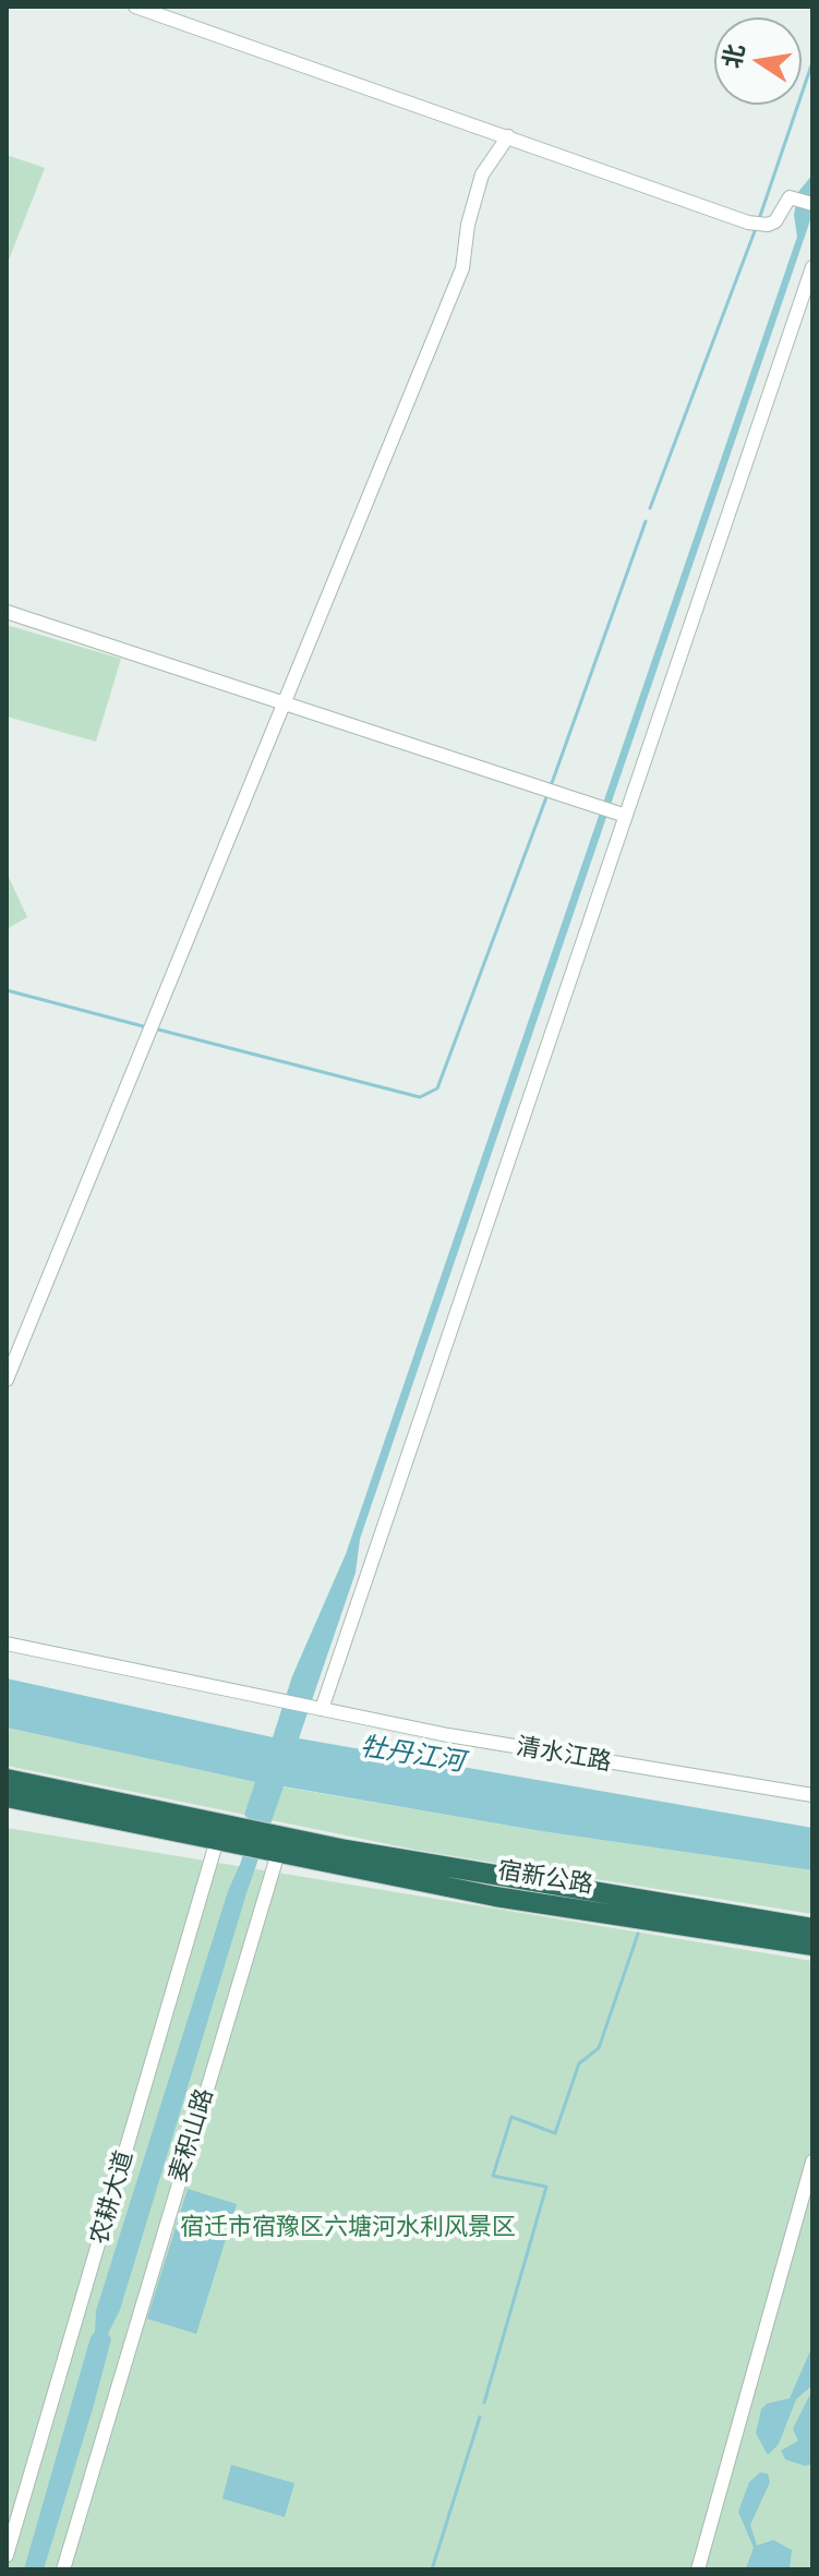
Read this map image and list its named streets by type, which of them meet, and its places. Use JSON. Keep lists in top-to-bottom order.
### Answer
{
  "streets": {
    "highway": ["宿新公路"],
    "street": ["清水江路", "麦积山路", "农耕大道"]
  },
  "crossings": [
    ["宿新公路", "麦积山路"]
  ],
  "water": ["牡丹江河"],
  "parks": ["宿迁市宿豫区六塘河水利风景区"],
  "north": "left"
}
